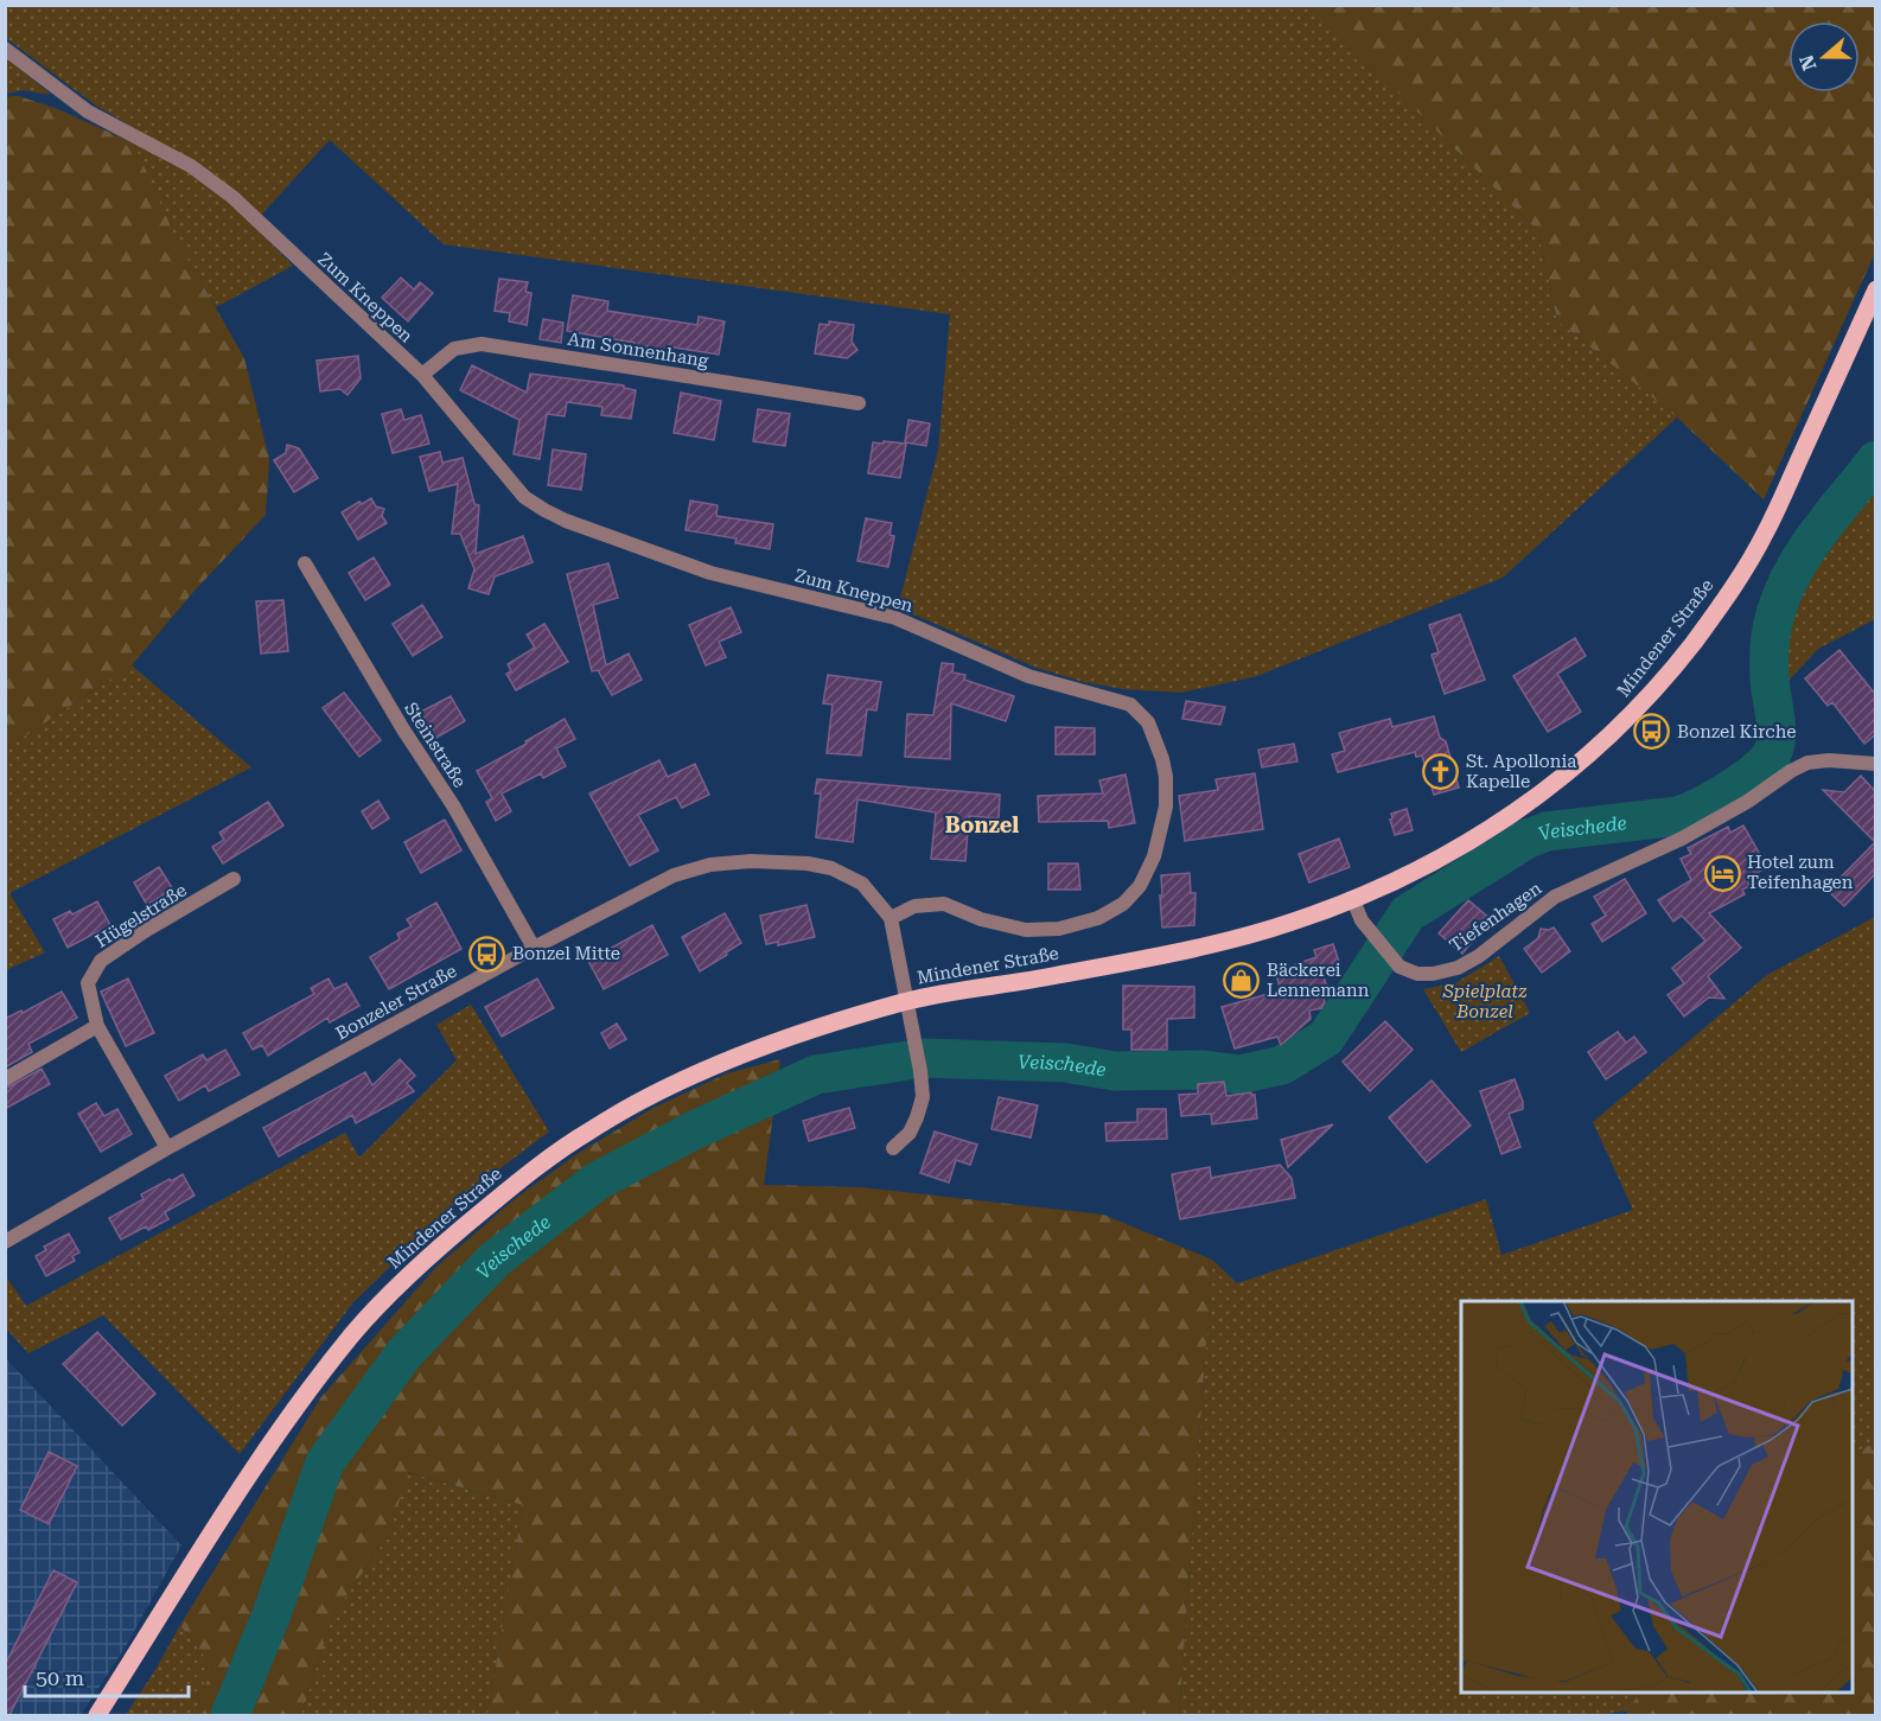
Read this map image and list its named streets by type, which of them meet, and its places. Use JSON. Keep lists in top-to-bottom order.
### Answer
{
  "streets": {
    "main road": ["Mindener Straße"],
    "street": [
      "Zum Kneppen",
      "Am Sonnenhang",
      "Steinstraße",
      "Hügelstraße",
      "Tiefenhagen",
      "Bonzeler Straße"
    ]
  },
  "crossings": [
    ["Zum Kneppen", "Am Sonnenhang"],
    ["Zum Kneppen", "Bonzeler Straße"],
    ["Mindener Straße", "Tiefenhagen"],
    ["Mindener Straße", "Bonzeler Straße"],
    ["Steinstraße", "Bonzeler Straße"],
    ["Hügelstraße", "Bonzeler Straße"]
  ],
  "districts": ["Bonzel"],
  "water": ["Veischede"],
  "parks": ["Spielplatz Bonzel"],
  "places": {
    "bus stop": ["Bonzel Kirche", "Bonzel Mitte"],
    "church": ["St. Apollonia Kapelle"],
    "hotel": ["Hotel zum Teifenhagen"],
    "shop": ["Bäckerei Lennemann"]
  },
  "scale_bar": "50 m",
  "north": "left"
}
